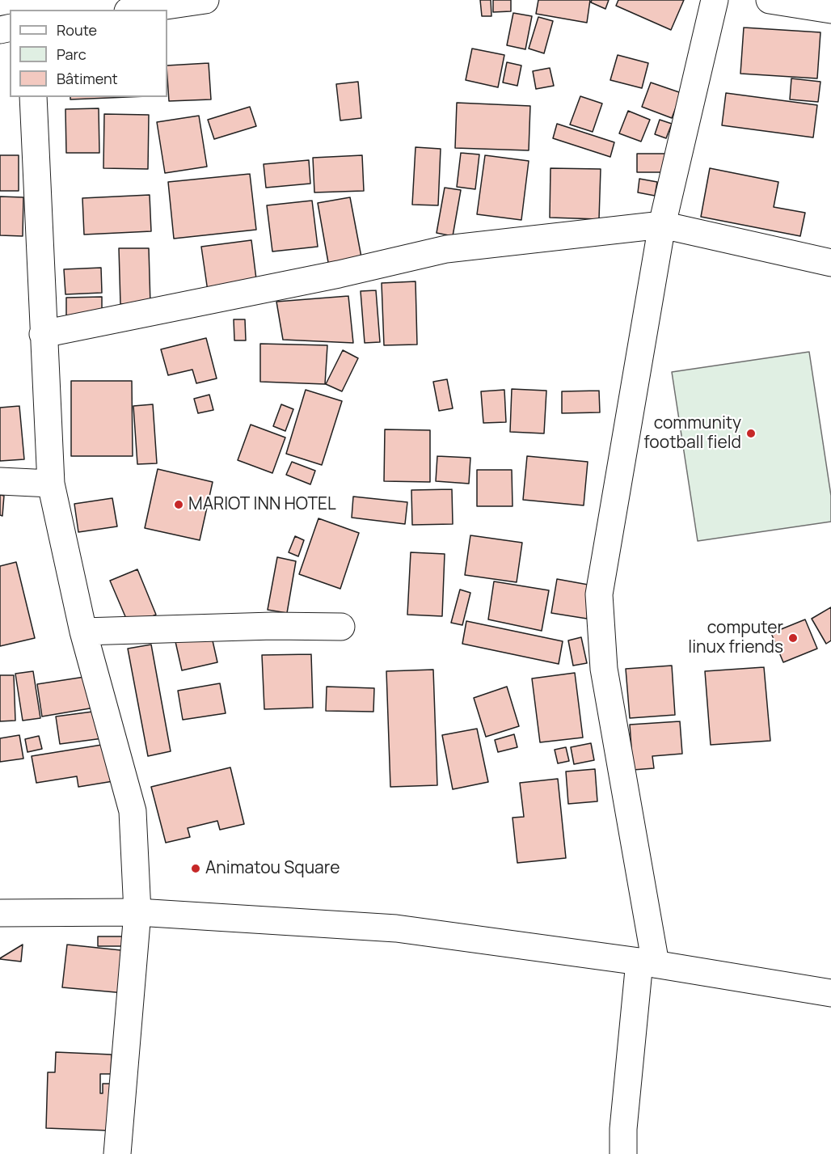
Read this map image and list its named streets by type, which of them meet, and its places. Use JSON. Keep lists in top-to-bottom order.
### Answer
{
  "places": [
    "community football field",
    "MARIOT INN HOTEL",
    "computer linux friends",
    "Animatou Square"
  ],
  "legend": ["Route", "Parc", "Bâtiment"]
}
